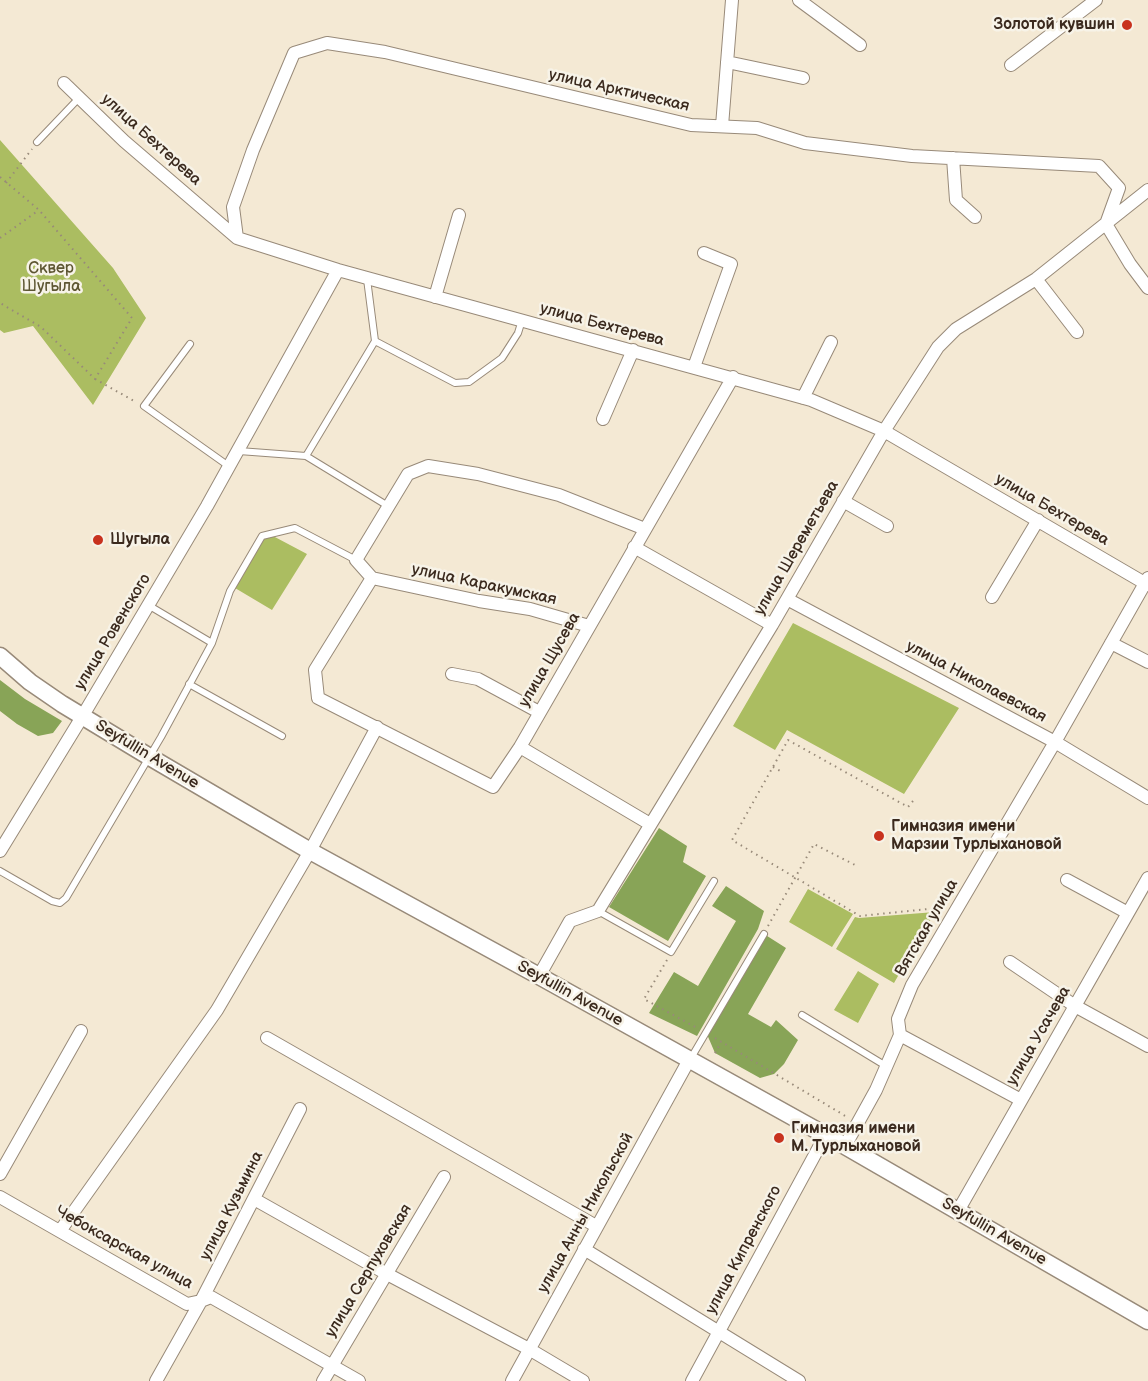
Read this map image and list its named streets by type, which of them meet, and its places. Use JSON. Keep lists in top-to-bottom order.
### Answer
{
  "streets": {
    "main road": ["Seyfullin Avenue"],
    "street": [
      "улица Арктическая",
      "улица Бехтерева",
      "улица Шереметьева",
      "улица Каракумская",
      "улица Ровенского",
      "улица Щусева",
      "улица Николаевская",
      "Вятская улица",
      "улица Усачева",
      "улица Кузьмина",
      "улица Анны Никольской",
      "Чебоксарская улица",
      "улица Кипренского",
      "улица Серпуховская"
    ]
  },
  "crossings": [
    ["улица Арктическая", "улица Бехтерева"],
    ["улица Арктическая", "улица Шереметьева"],
    ["улица Бехтерева", "улица Шереметьева"],
    ["улица Бехтерева", "улица Ровенского"],
    ["улица Бехтерева", "улица Щусева"],
    ["улица Бехтерева", "Вятская улица"],
    ["улица Шереметьева", "улица Николаевская"],
    ["улица Каракумская", "улица Щусева"],
    ["улица Ровенского", "Seyfullin Avenue"],
    ["улица Николаевская", "Вятская улица"],
    ["Seyfullin Avenue", "Вятская улица"],
    ["Seyfullin Avenue", "улица Усачева"],
    ["Seyfullin Avenue", "улица Анны Никольской"],
    ["Seyfullin Avenue", "улица Кипренского"],
    ["улица Кузьмина", "Чебоксарская улица"],
    ["Чебоксарская улица", "улица Серпуховская"]
  ],
  "parks": ["Сквер Шугыла"],
  "places": [
    "Золотой кувшин",
    "Шугыла",
    "Гимназия имени Марзии Турлыхановой",
    "Гимназия имени М. Турлыхановой"
  ]
}
